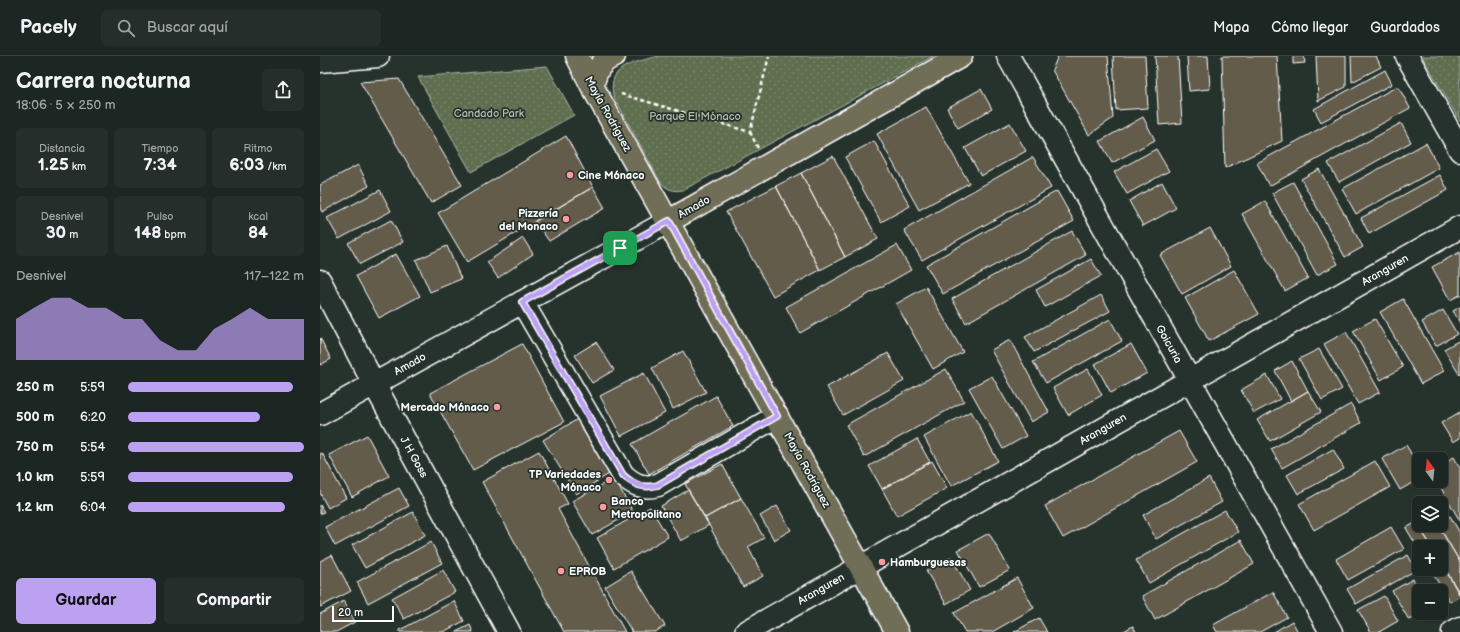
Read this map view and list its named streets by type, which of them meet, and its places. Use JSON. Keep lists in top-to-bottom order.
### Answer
{
  "streets": {
    "main road": ["Mayía Rodríguez", "Amado"],
    "street": ["Aranguren", "Goicuria", "J H Goss"]
  },
  "crossings": [
    ["Mayía Rodríguez", "Amado"],
    ["Mayía Rodríguez", "Aranguren"],
    ["Amado", "J H Goss"],
    ["Aranguren", "Goicuria"]
  ],
  "parks": ["Candado Park", "Parque El Mónaco"],
  "places": [
    "Cine Mónaco",
    "Pizzería del Monaco",
    "Mercado Mónaco",
    "TP Variedades Mónaco",
    "Banco Metropolitano",
    "Hamburguesas",
    "EPROB"
  ],
  "scale_bar": "20 m",
  "north": "top",
  "page": {
    "header": "Pacely",
    "search": "Buscar aquí",
    "nav": ["Mapa", "Cómo llegar", "Guardados"],
    "heading": ["Carrera nocturna", "18:06 · 5 × 250 m"],
    "stats": [
      ["Distancia", "1.25 km"],
      ["Tiempo", "7:34"],
      ["Ritmo", "6:03 /km"],
      ["Desnivel", "30 m"],
      ["Pulso", "148 bpm"],
      ["kcal", "84"]
    ],
    "chart": ["Desnivel", "117–122 m"],
    "list": [
      {
        "name": "250 m",
        "note": "5:59"
      },
      {
        "name": "500 m",
        "note": "6:20"
      },
      {
        "name": "750 m",
        "note": "5:54"
      },
      {
        "name": "1.0 km",
        "note": "5:59"
      },
      {
        "name": "1.2 km",
        "note": "6:04"
      }
    ],
    "map_buttons": ["+", "−"],
    "buttons": ["Guardar", "Compartir"],
    "scale": "20 m"
  }
}
